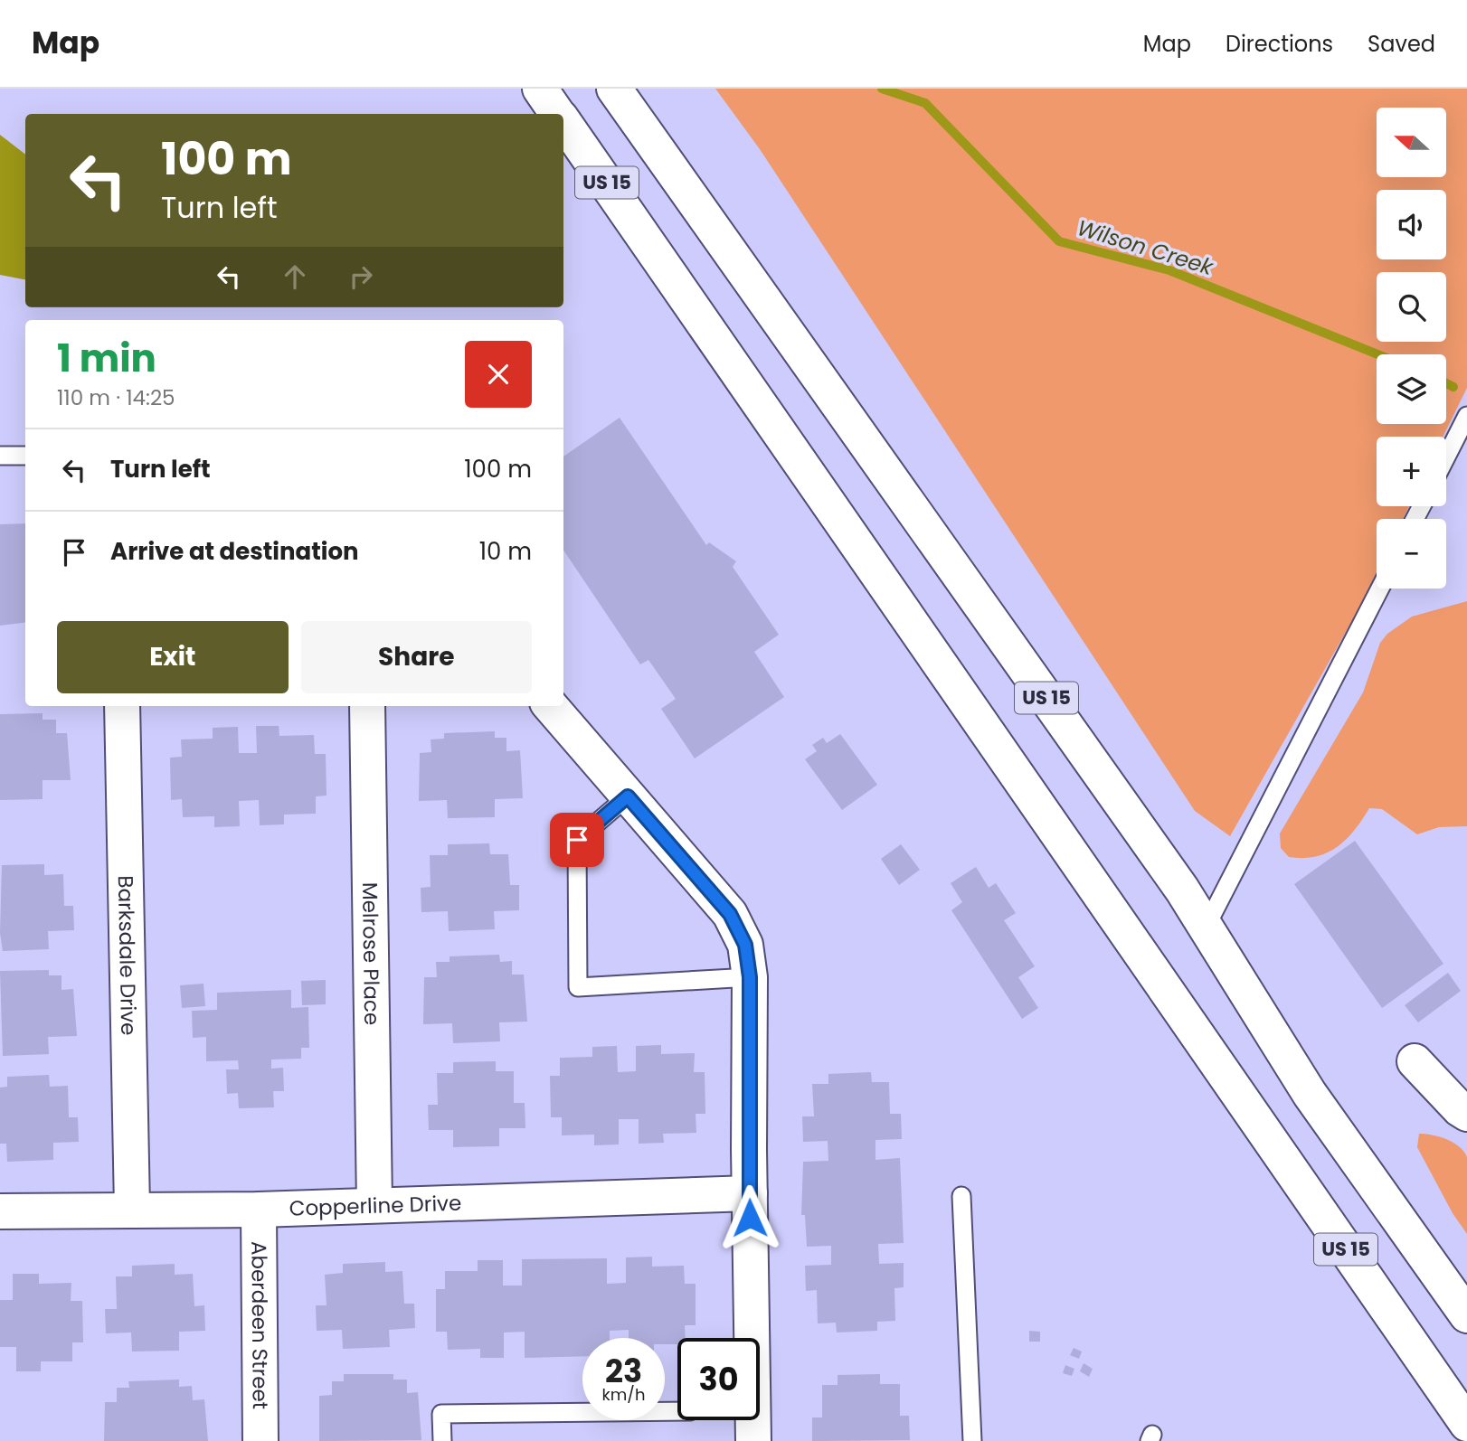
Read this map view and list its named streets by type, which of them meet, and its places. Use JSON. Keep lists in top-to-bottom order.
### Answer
{
  "streets": {
    "main road": [
      "US 15",
      "Melrose Place",
      "Barksdale Drive",
      "Copperline Drive",
      "Aberdeen Street"
    ]
  },
  "crossings": [
    ["Melrose Place", "Copperline Drive"],
    ["Barksdale Drive", "Copperline Drive"],
    ["Copperline Drive", "Aberdeen Street"]
  ],
  "water": ["Wilson Creek"],
  "north": "left",
  "page": {
    "header": "Map",
    "nav": ["Map", "Directions", "Saved"],
    "map_buttons": ["+", "−"],
    "turn": ["100 m", "Turn left"],
    "heading": ["1 min", "110 m · 14:25"],
    "list": [
      {
        "name": "Turn left",
        "value": "100 m"
      },
      {
        "name": "Arrive at destination",
        "value": "10 m"
      }
    ],
    "buttons": ["Exit", "Share"],
    "speed": "23 km/h",
    "limit": "30"
  }
}
